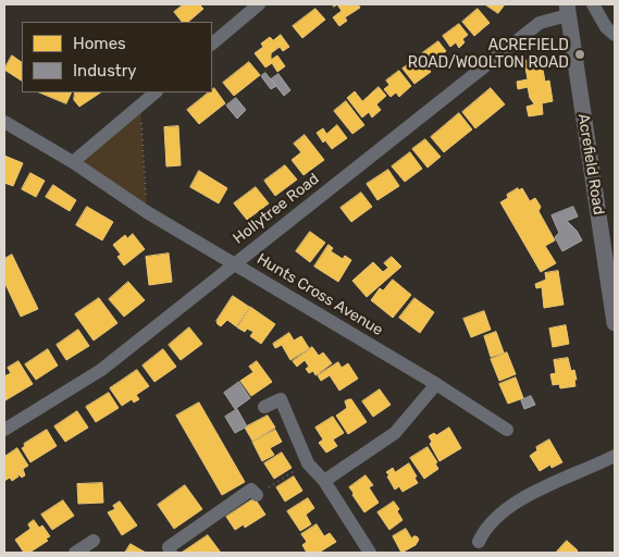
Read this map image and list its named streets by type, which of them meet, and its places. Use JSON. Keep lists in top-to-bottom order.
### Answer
{
  "streets": {
    "main road": ["Acrefield Road"],
    "street": ["Hollytree Road", "Hunts Cross Avenue"]
  },
  "crossings": [
    ["Acrefield Road", "Hollytree Road"],
    ["Hollytree Road", "Hunts Cross Avenue"]
  ],
  "places": ["ACREFIELD ROAD/WOOLTON ROAD"],
  "legend": ["Homes", "Industry"]
}
